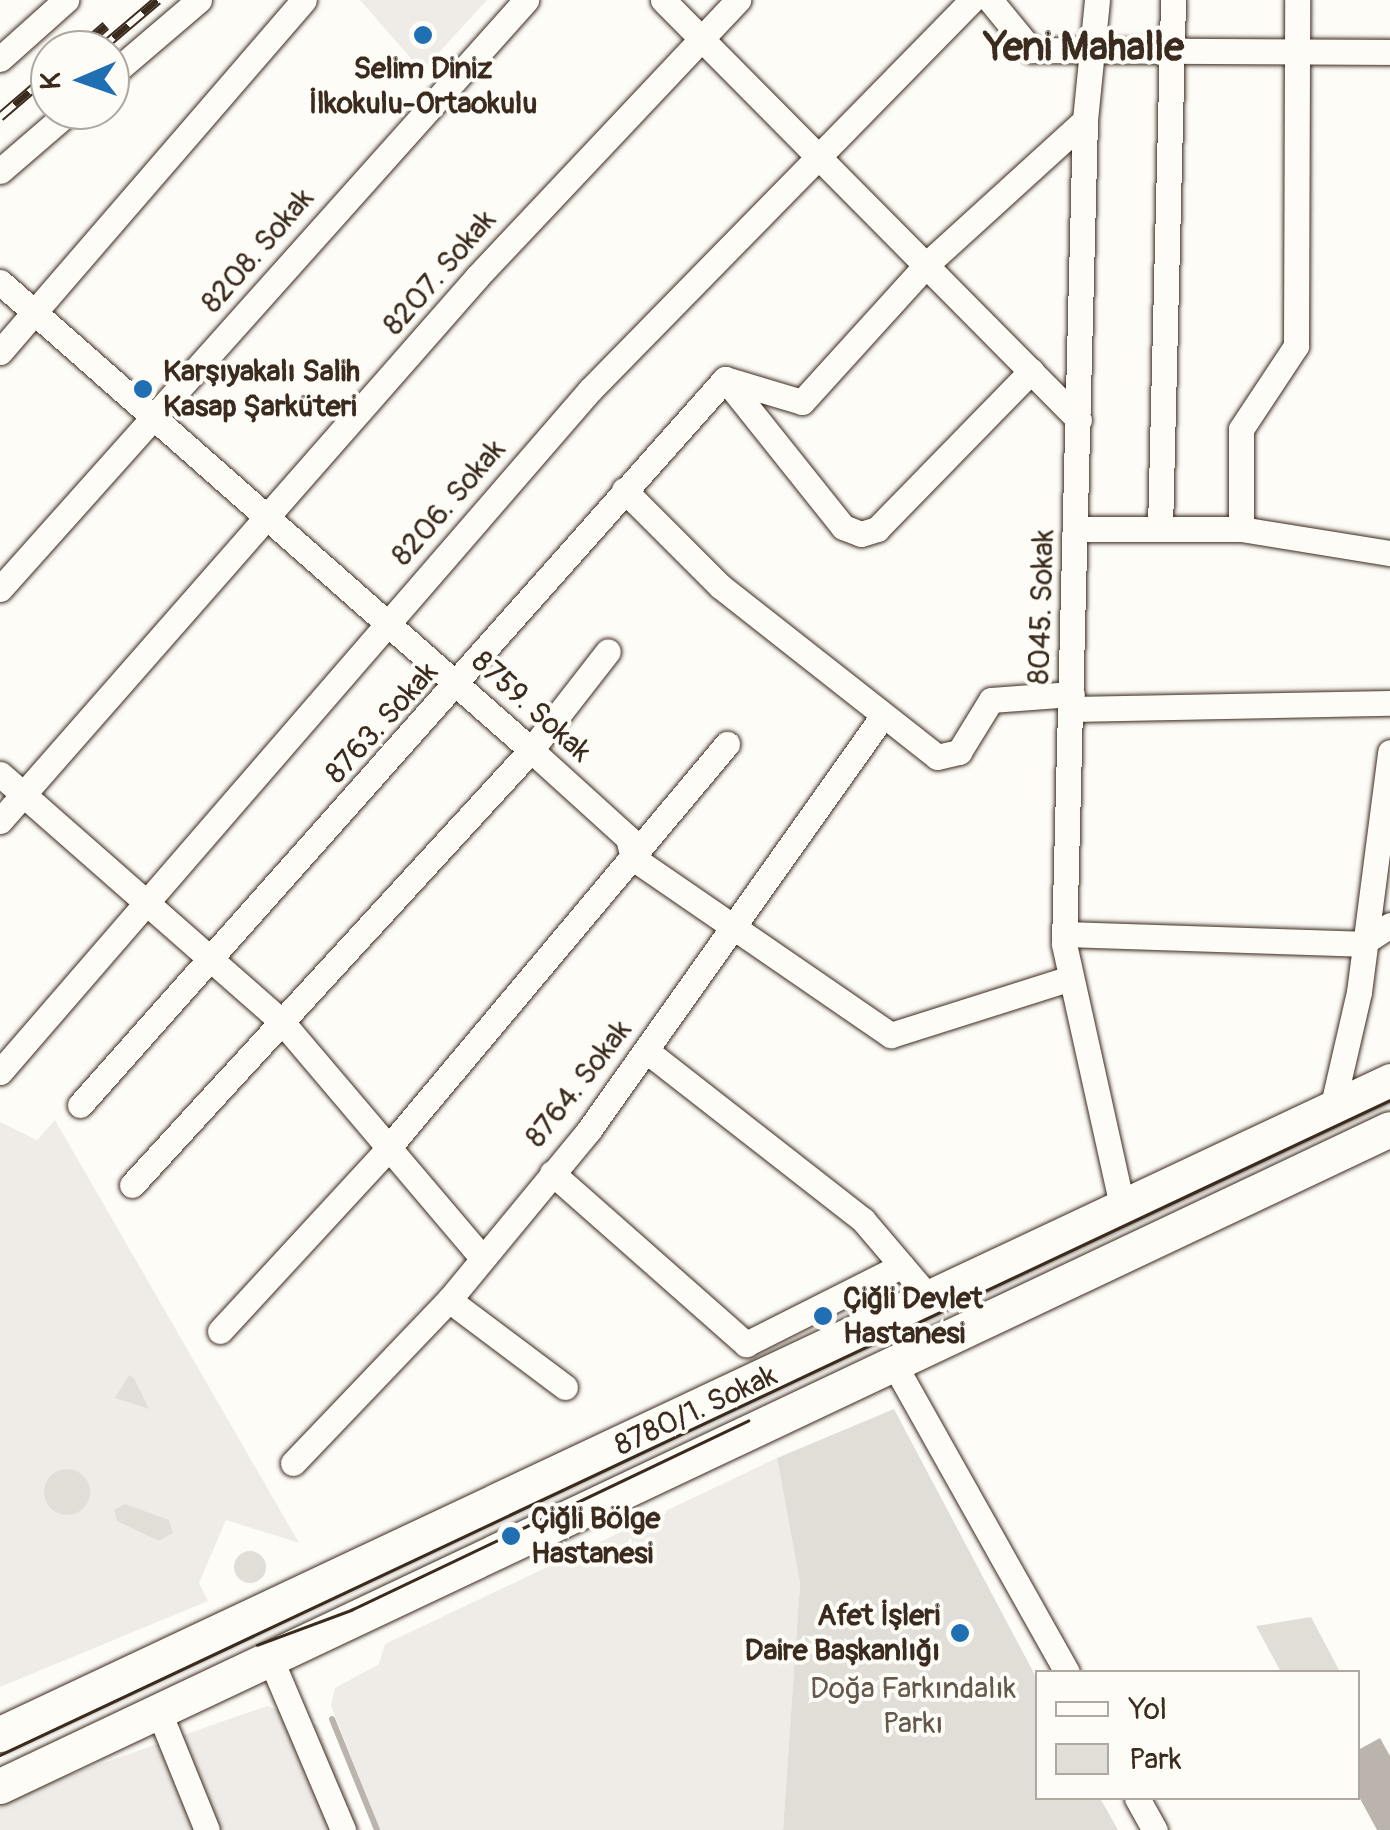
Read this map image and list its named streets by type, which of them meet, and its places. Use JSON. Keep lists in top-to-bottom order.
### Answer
{
  "streets": {
    "street": [
      "8208. Sokak",
      "8207. Sokak",
      "8206. Sokak",
      "8045. Sokak",
      "8759. Sokak",
      "8763. Sokak",
      "8764. Sokak",
      "8780/1. Sokak"
    ]
  },
  "crossings": [
    ["8208. Sokak", "8759. Sokak"],
    ["8207. Sokak", "8759. Sokak"],
    ["8206. Sokak", "8759. Sokak"],
    ["8045. Sokak", "8759. Sokak"],
    ["8045. Sokak", "8780/1. Sokak"],
    ["8759. Sokak", "8763. Sokak"],
    ["8759. Sokak", "8764. Sokak"]
  ],
  "districts": ["Yeni Mahalle"],
  "parks": ["Doğa Farkındalık Parkı"],
  "places": [
    "Selim Diniz İlkokulu-Ortaokulu",
    "Karşıyakalı Salih Kasap Şarküteri",
    "Çiğli Devlet Hastanesi",
    "Çiğli Bölge Hastanesi",
    "Afet İşleri Daire Başkanlığı"
  ],
  "legend": ["Yol", "Park"],
  "north": "left"
}
